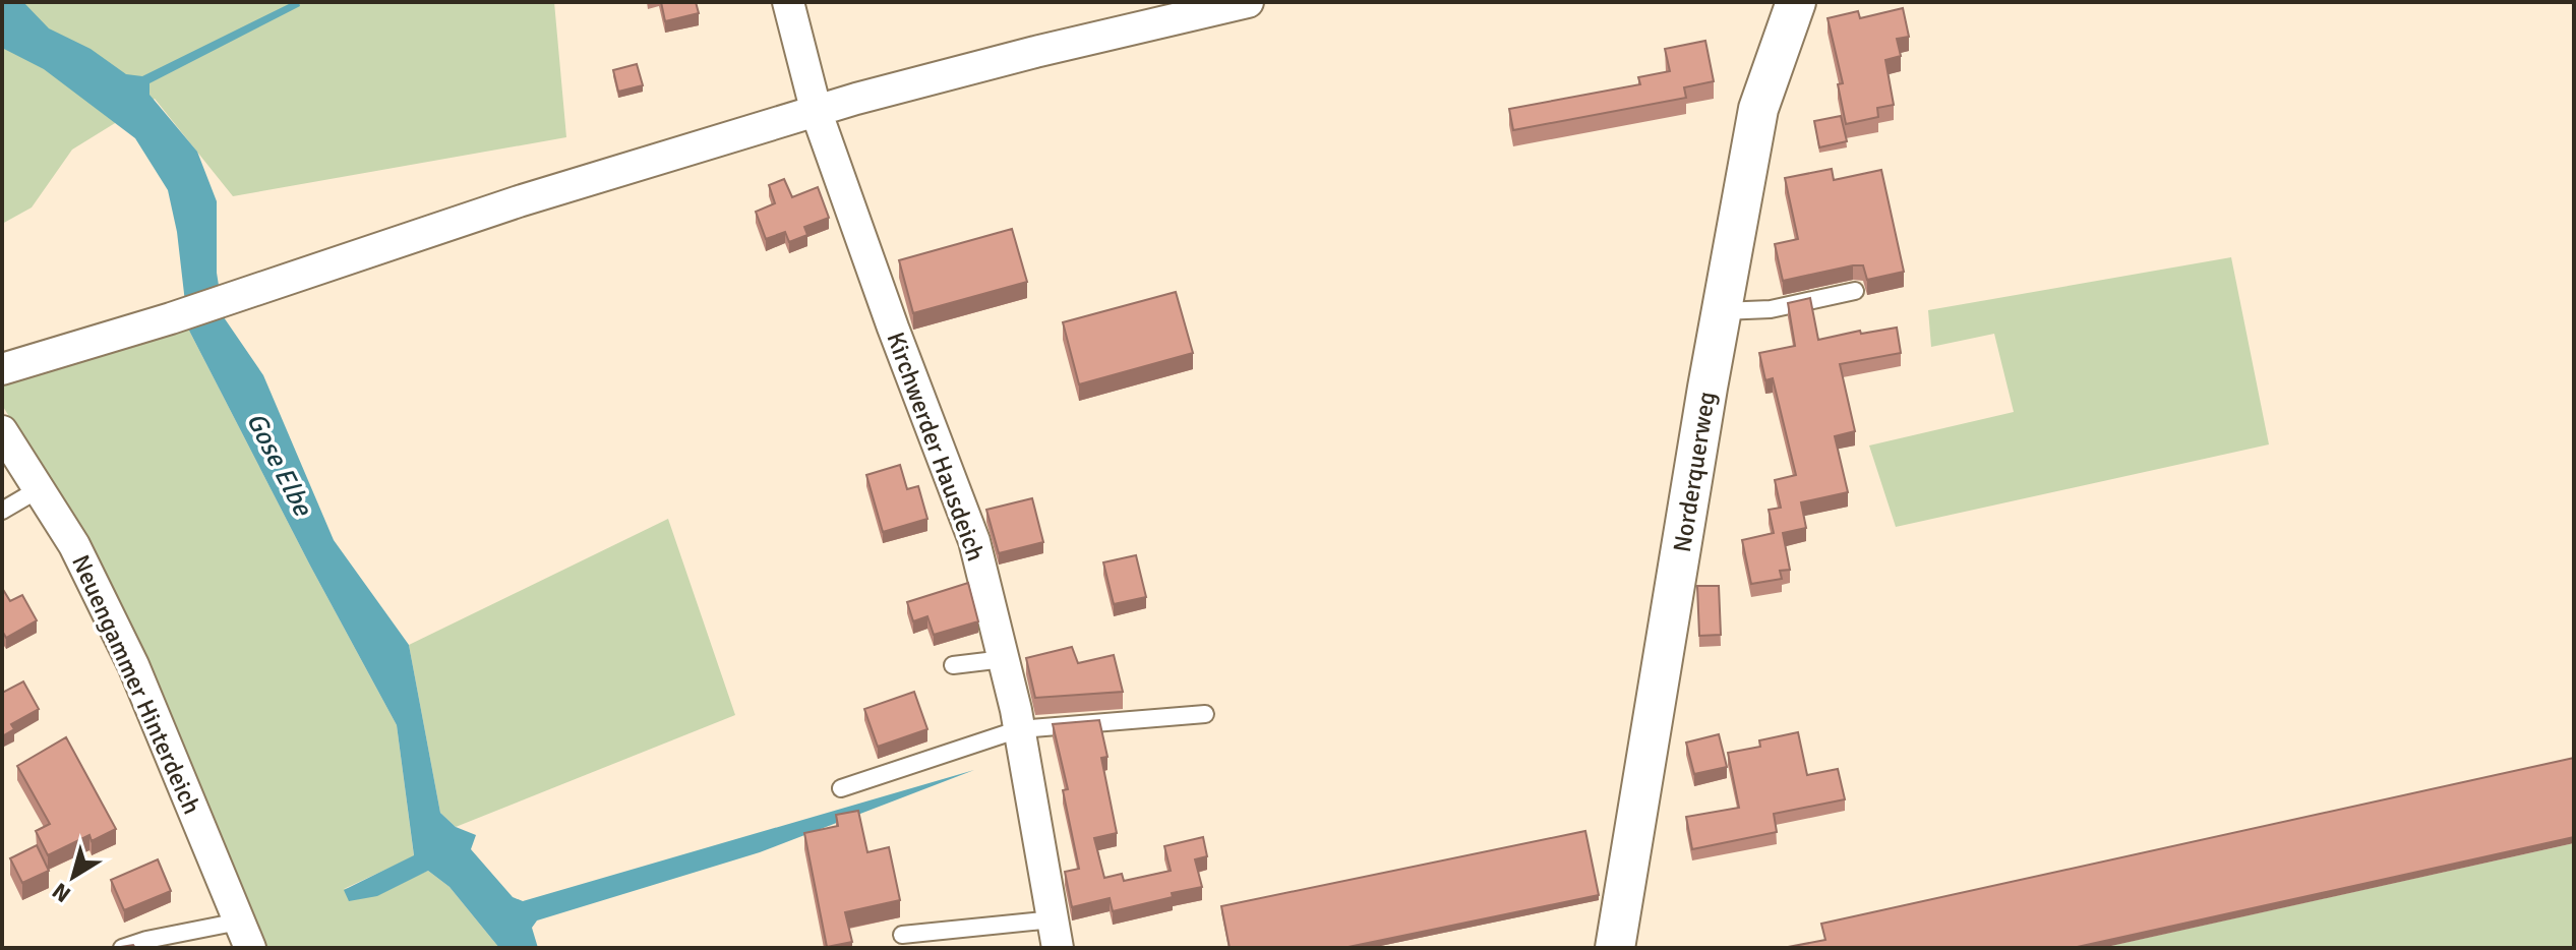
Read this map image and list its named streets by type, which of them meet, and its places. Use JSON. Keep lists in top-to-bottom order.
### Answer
{
  "streets": {
    "street": ["Kirchwerder Hausdeich", "Norderquerweg", "Neuengammer Hinterdeich"]
  },
  "water": ["Gose Elbe"],
  "north": "bottom left"
}
